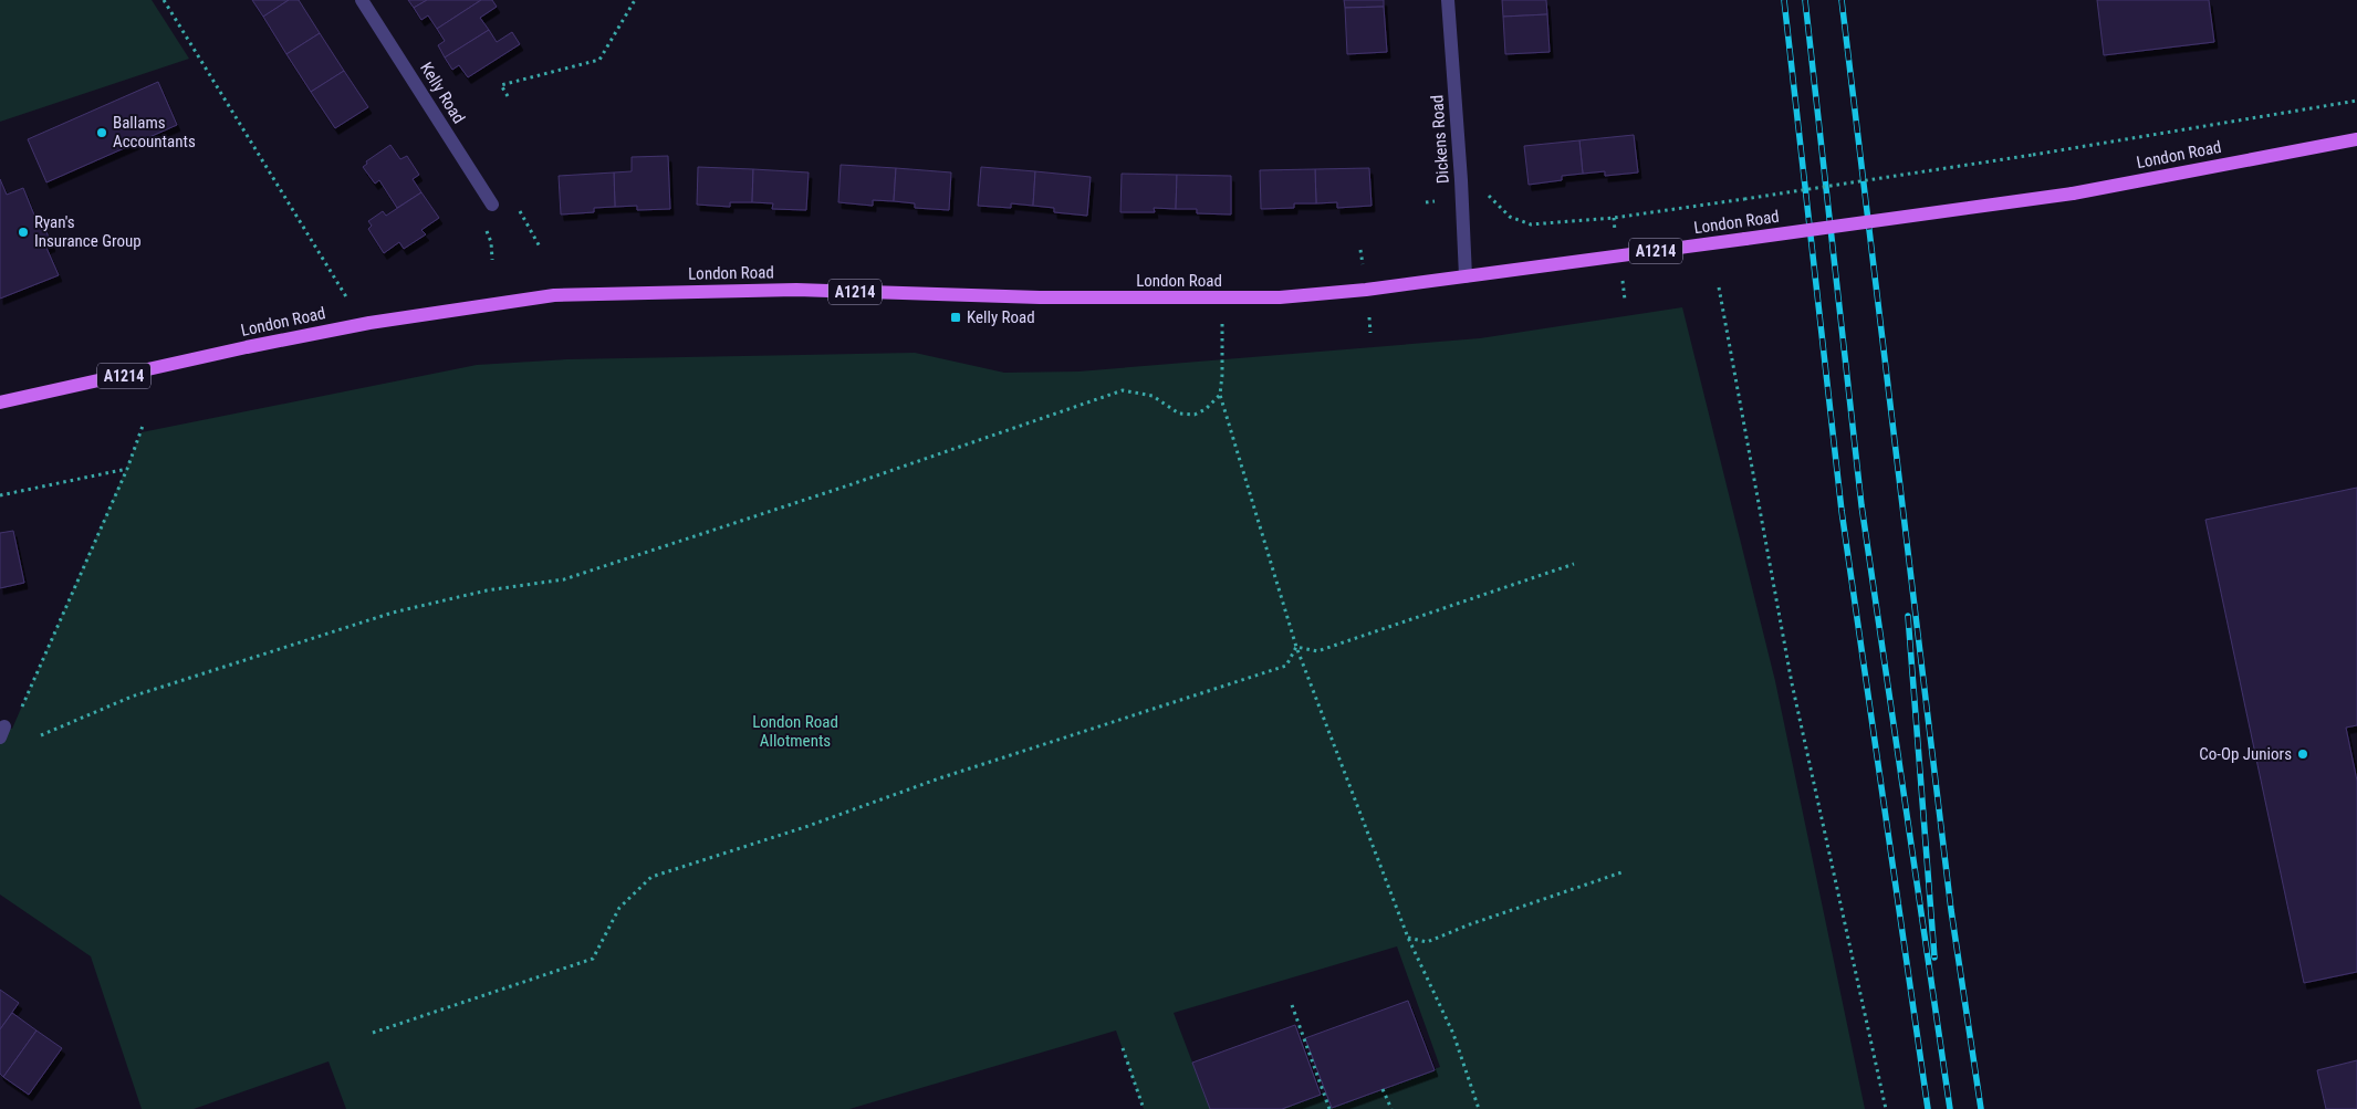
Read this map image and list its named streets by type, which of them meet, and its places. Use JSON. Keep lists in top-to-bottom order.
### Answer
{
  "streets": {
    "main road": ["London Road", "A1214"],
    "street": ["Kelly Road", "Dickens Road"]
  },
  "crossings": [
    ["Dickens Road", "London Road"]
  ],
  "parks": ["London Road Allotments"],
  "places": {
    "other": ["Ballams Accountants", "Ryan's Insurance Group", "Co-Op Juniors"],
    "transit": ["Kelly Road"]
  }
}
